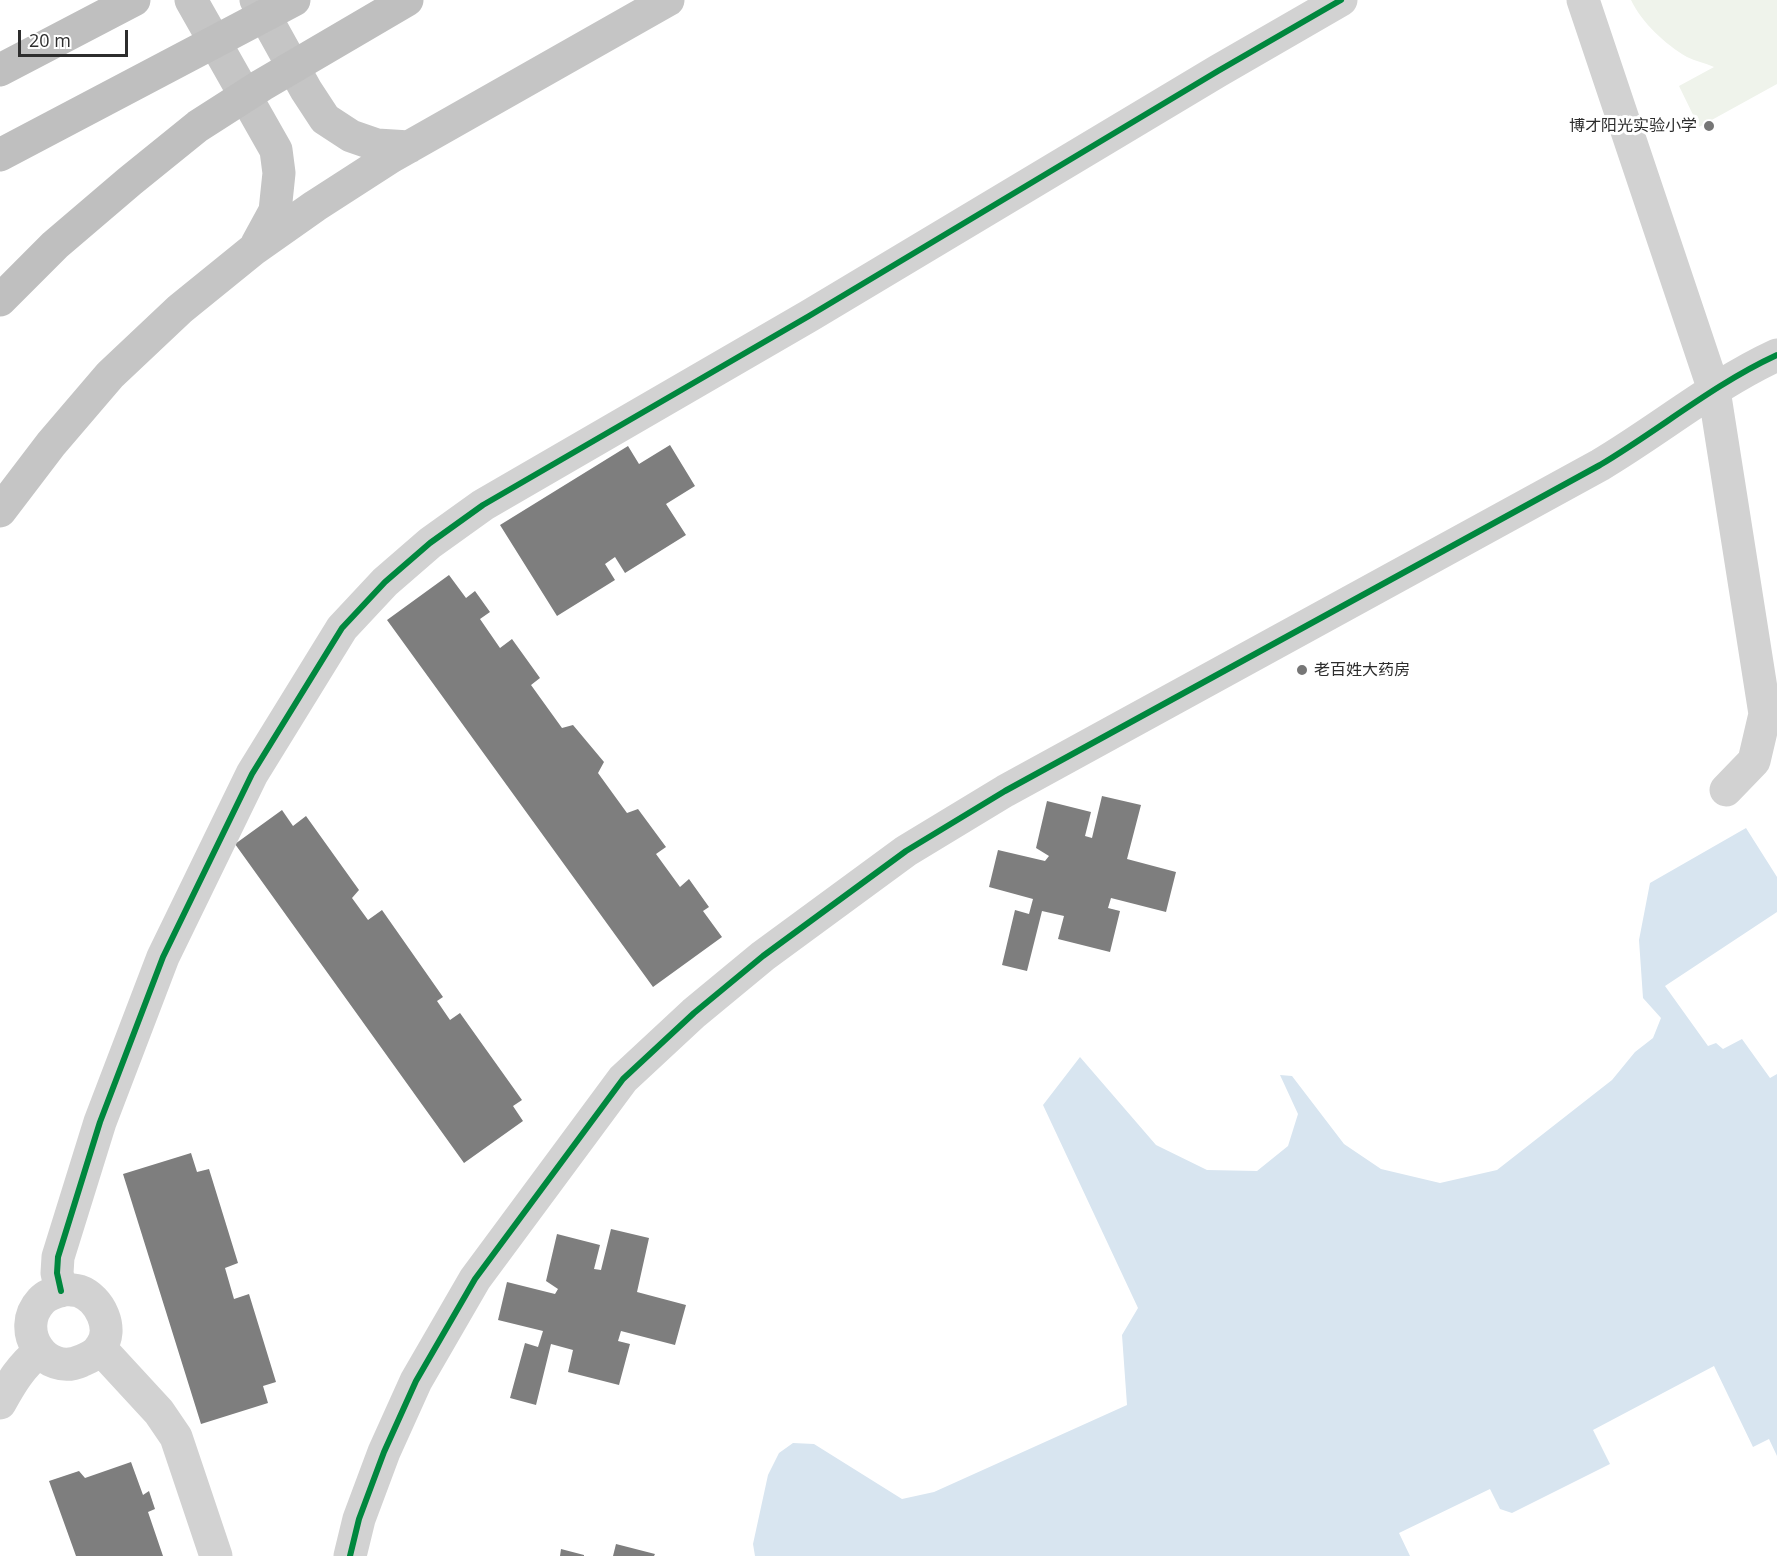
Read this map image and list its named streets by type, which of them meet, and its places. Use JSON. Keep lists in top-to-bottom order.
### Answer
{
  "places": ["博才阳光实验小学", "老百姓大药房"],
  "scale_bar": "20 m"
}
